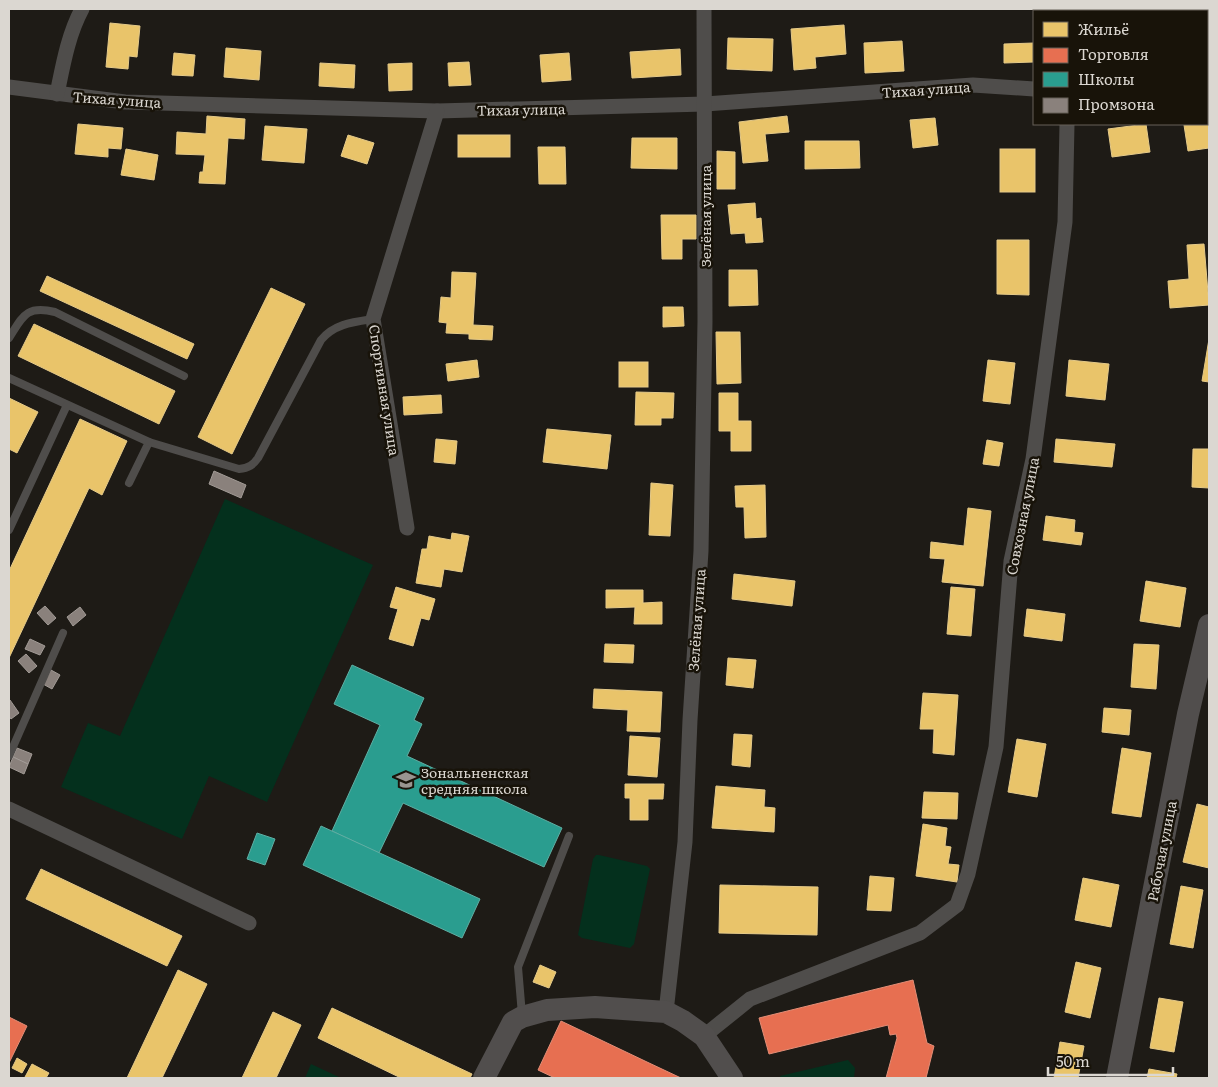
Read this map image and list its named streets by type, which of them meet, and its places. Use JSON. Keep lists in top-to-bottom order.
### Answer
{
  "streets": {
    "street": [
      "Тихая улица",
      "Зелёная улица",
      "Спортивная улица",
      "Совхозная улица",
      "Рабочая улица"
    ]
  },
  "crossings": [
    ["Тихая улица", "Зелёная улица"],
    ["Тихая улица", "Спортивная улица"]
  ],
  "places": {
    "school or university": ["Зональненская средняя школа"]
  },
  "legend": [
    "Жильё",
    "Торговля",
    "Школы",
    "Промзона"
  ],
  "scale_bar": "50 m"
}
